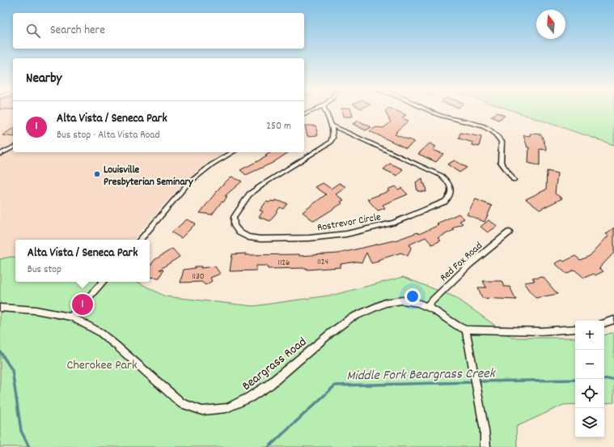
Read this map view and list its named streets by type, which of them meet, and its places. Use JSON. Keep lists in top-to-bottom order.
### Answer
{
  "streets": {
    "street": ["Rostrevor Circle", "Red Fox Road", "Beargrass Road"]
  },
  "crossings": [
    ["Red Fox Road", "Beargrass Road"]
  ],
  "water": ["Middle Fork Beargrass Creek"],
  "parks": ["Cherokee Park"],
  "places": ["Louisville Presbyterian Seminary"],
  "house_numbers": ["1124", "1126", "1130"],
  "north": "top",
  "page": {
    "search": "Search here",
    "heading": "Nearby",
    "list": [
      {
        "mark": "1",
        "name": "Alta Vista / Seneca Park",
        "note": "Bus stop · Alta Vista Road",
        "value": "250 m"
      }
    ],
    "popup": ["Alta Vista / Seneca Park", "Bus stop"],
    "pins": "1",
    "map_buttons": ["+", "−"]
  }
}
